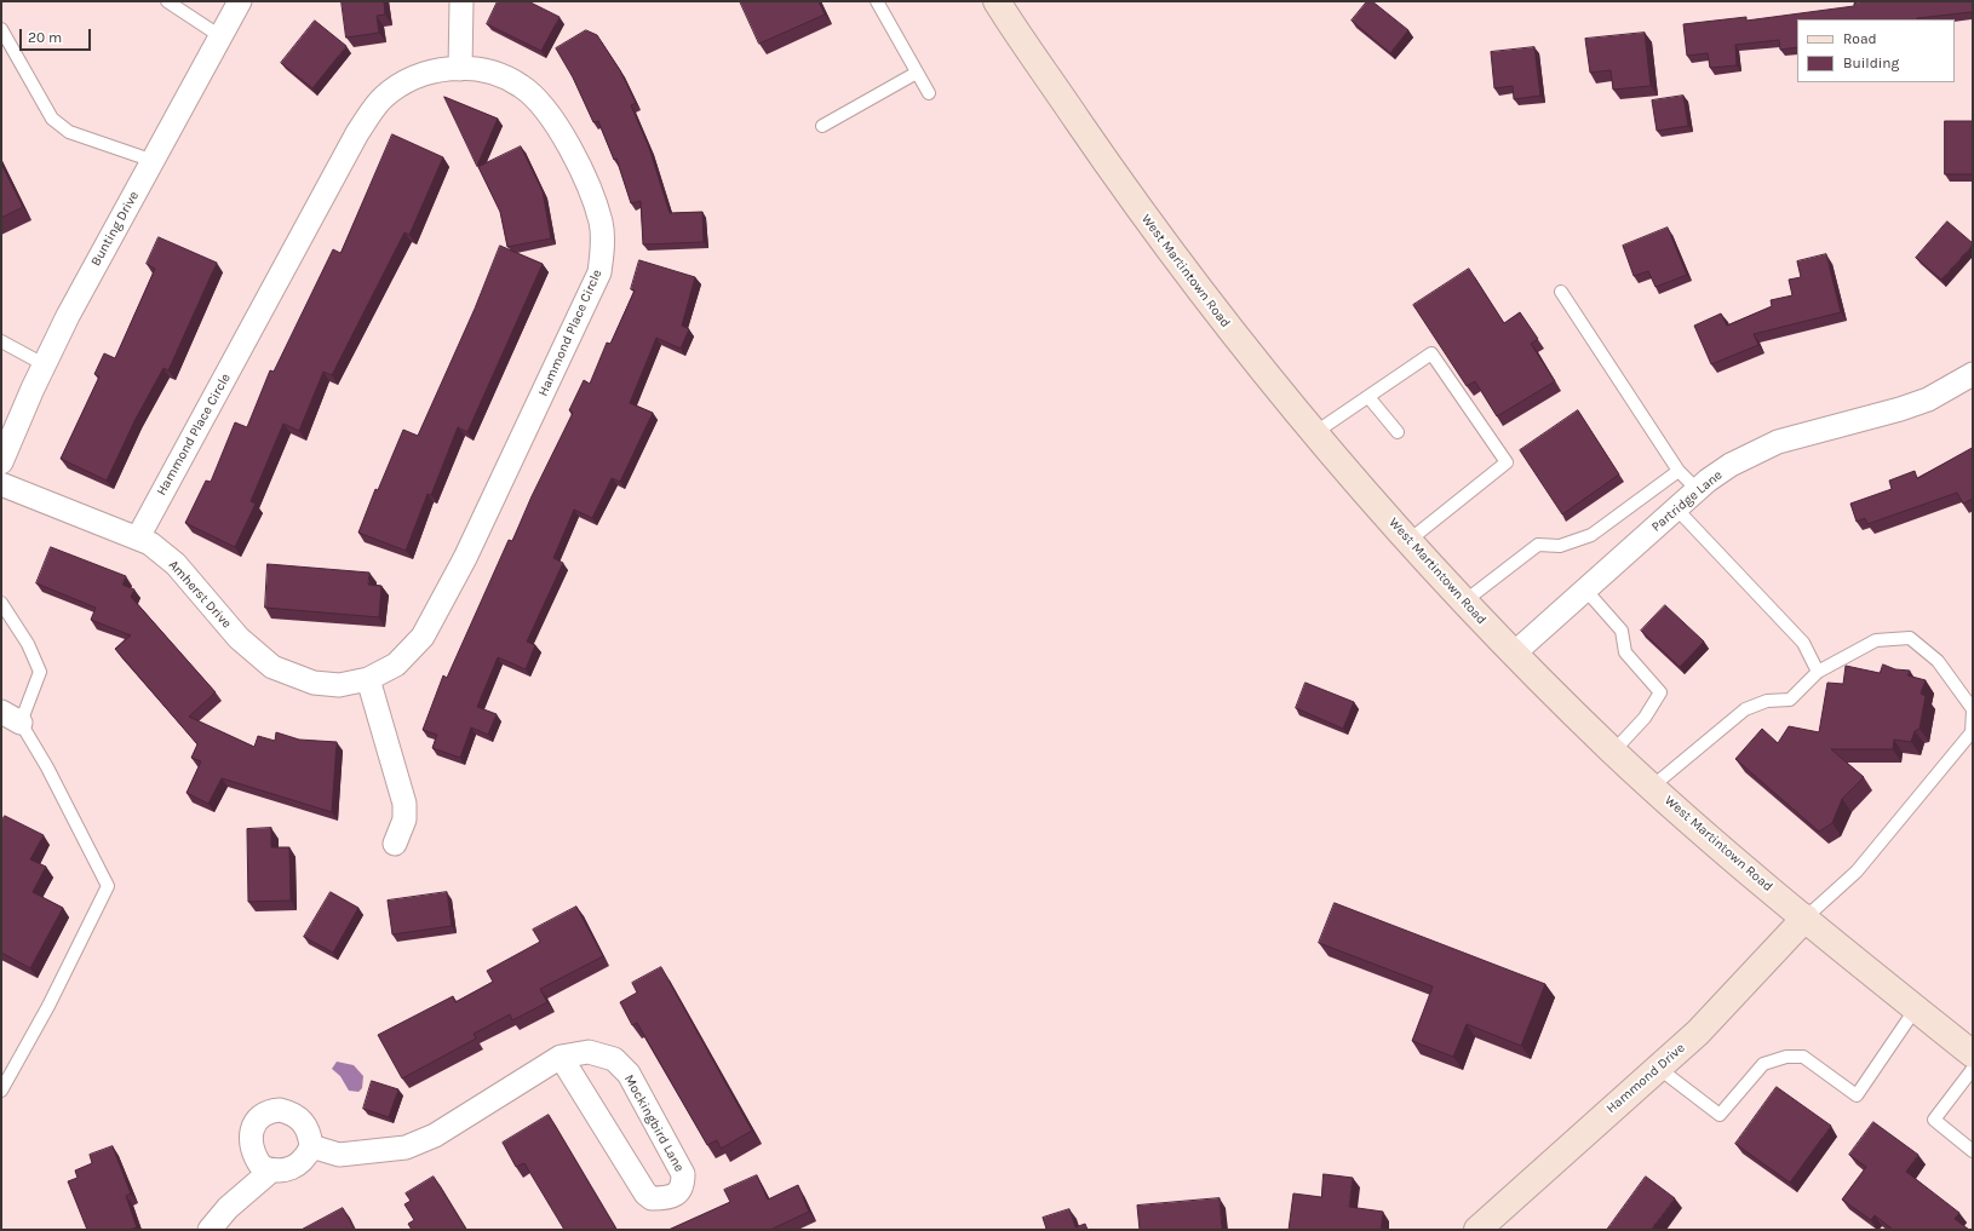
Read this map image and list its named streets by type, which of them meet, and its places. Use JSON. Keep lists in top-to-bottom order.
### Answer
{
  "streets": {
    "main road": ["West Martintown Road", "Hammond Drive"],
    "street": [
      "Bunting Drive",
      "Hammond Place Circle",
      "Partridge Lane",
      "Amherst Drive",
      "Mockingbird Lane"
    ]
  },
  "crossings": [
    ["West Martintown Road", "Partridge Lane"],
    ["West Martintown Road", "Hammond Drive"],
    ["Hammond Place Circle", "Amherst Drive"]
  ],
  "legend": ["Road", "Building"],
  "scale_bar": "20 m"
}
